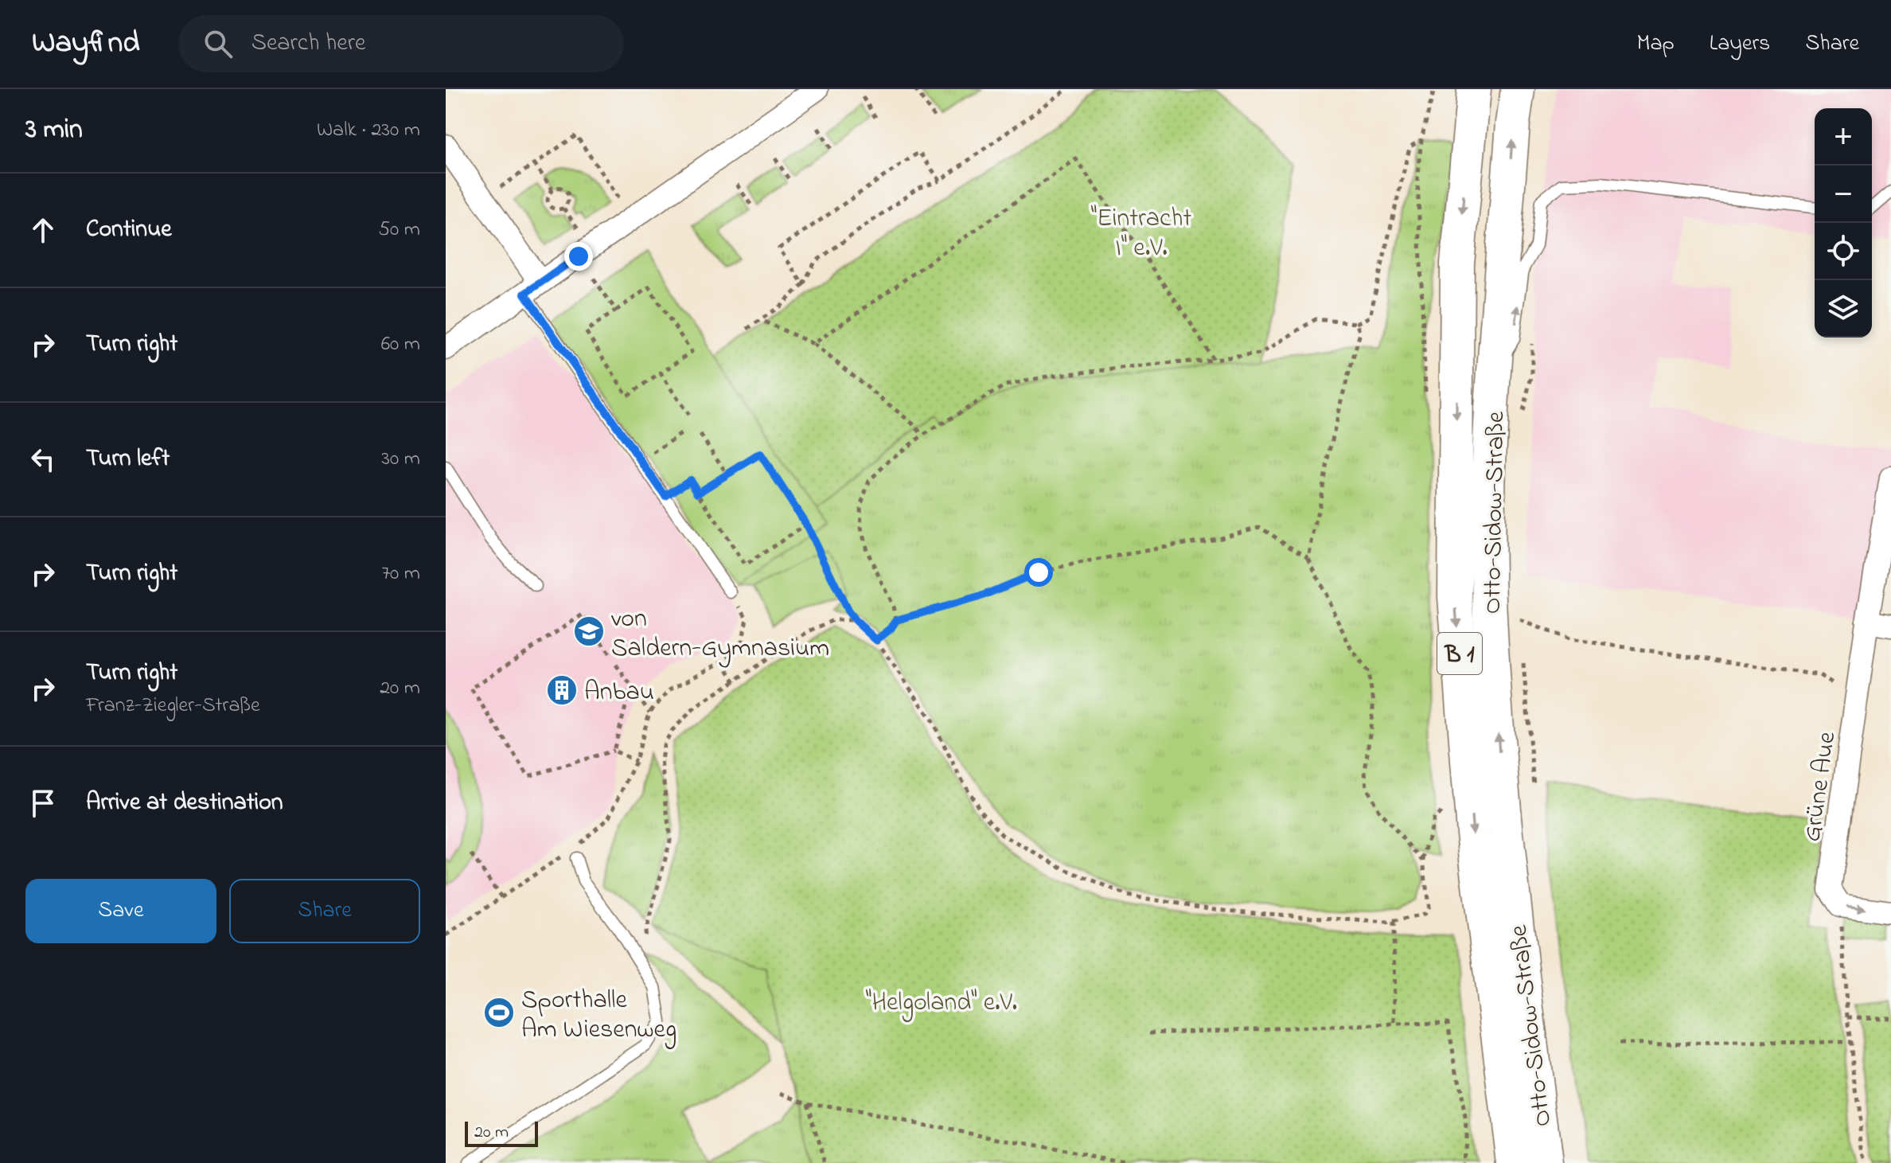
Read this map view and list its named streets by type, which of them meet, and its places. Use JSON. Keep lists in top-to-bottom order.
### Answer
{
  "streets": {
    "main road": ["Otto-Sidow-Straße", "B 1"],
    "street": ["Grüne Aue"]
  },
  "parks": ["\"Eintracht I\" e.V.", "\"Helgoland\" e.V."],
  "places": {
    "school or university": ["von Saldern-Gymnasium"],
    "building": ["Anbau"],
    "sports": ["Sporthalle Am Wiesenweg"]
  },
  "scale_bar": "20 m",
  "page": {
    "header": "Wayfind",
    "search": "Search here",
    "nav": ["Map", "Layers", "Share"],
    "heading": ["3 min", "Walk · 230 m"],
    "map_buttons": ["+", "−"],
    "list": [
      ["Continue", "50 m"],
      ["Turn right", "60 m"],
      ["Turn left", "30 m"],
      ["Turn right", "70 m"],
      ["Turn right", "Franz-Ziegler-Straße", "20 m"],
      "Arrive at destination"
    ],
    "buttons": ["Save", "Share"],
    "scale": "20 m"
  }
}
